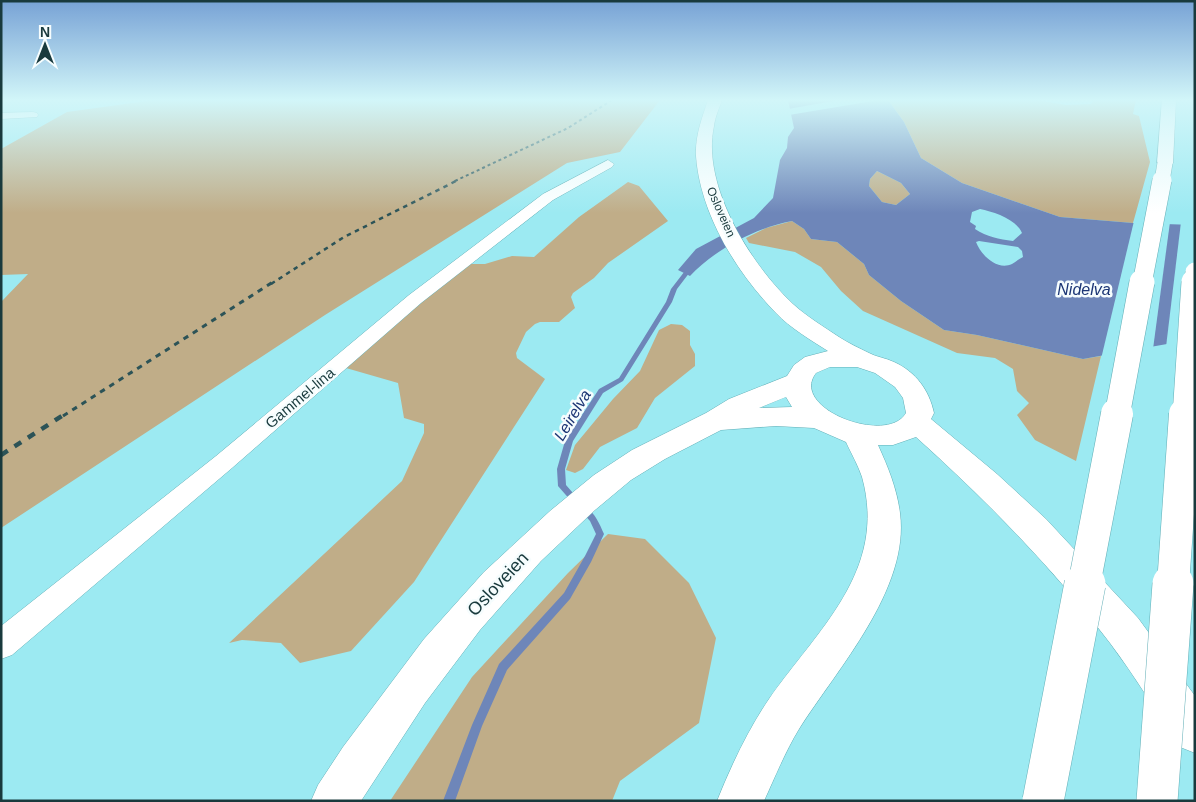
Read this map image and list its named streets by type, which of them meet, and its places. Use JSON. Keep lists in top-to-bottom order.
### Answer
{
  "streets": {
    "highway": ["Osloveien"],
    "street": ["Gammel-lina"]
  },
  "water": ["Nidelva", "Leirelva"],
  "north": "top"
}
